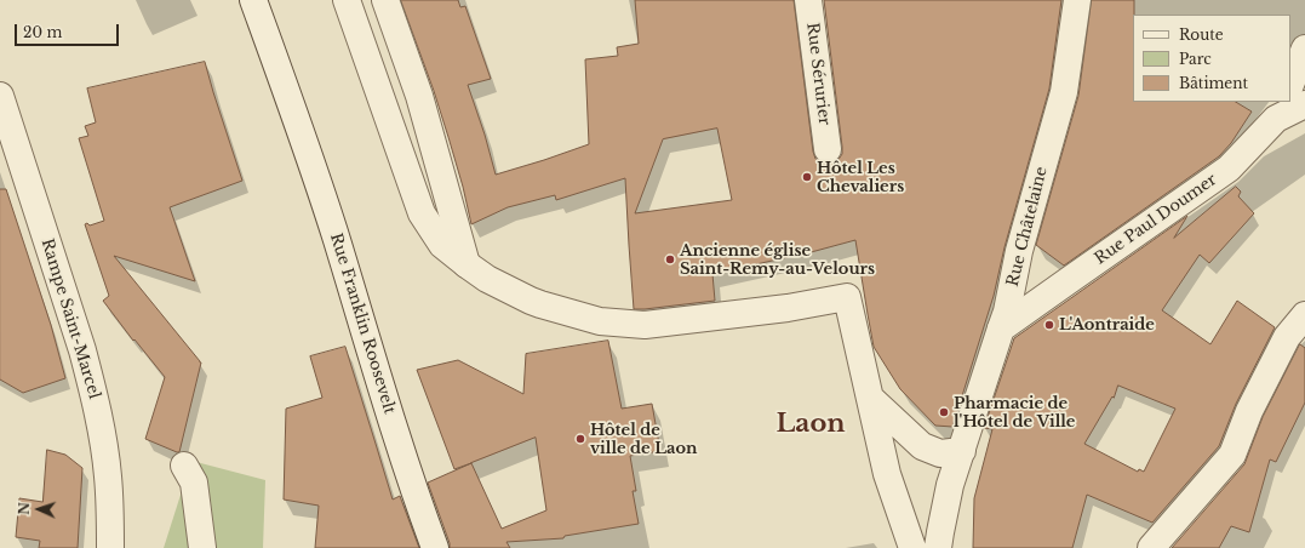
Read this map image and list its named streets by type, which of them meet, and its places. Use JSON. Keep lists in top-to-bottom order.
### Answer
{
  "streets": {
    "street": [
      "Rue Sérurier",
      "Rue Paul Doumer",
      "Rue Châtelaine",
      "Rampe Saint-Marcel",
      "Rue Franklin Roosevelt"
    ]
  },
  "crossings": [
    ["Rue Paul Doumer", "Rue Châtelaine"]
  ],
  "districts": ["Laon"],
  "places": [
    "Hôtel Les Chevaliers",
    "Ancienne église Saint-Remy-au-Velours",
    "L'Aontraide",
    "Pharmacie de l'Hôtel de Ville",
    "Hôtel de ville de Laon"
  ],
  "legend": ["Route", "Parc", "Bâtiment"],
  "scale_bar": "20 m",
  "north": "left"
}
